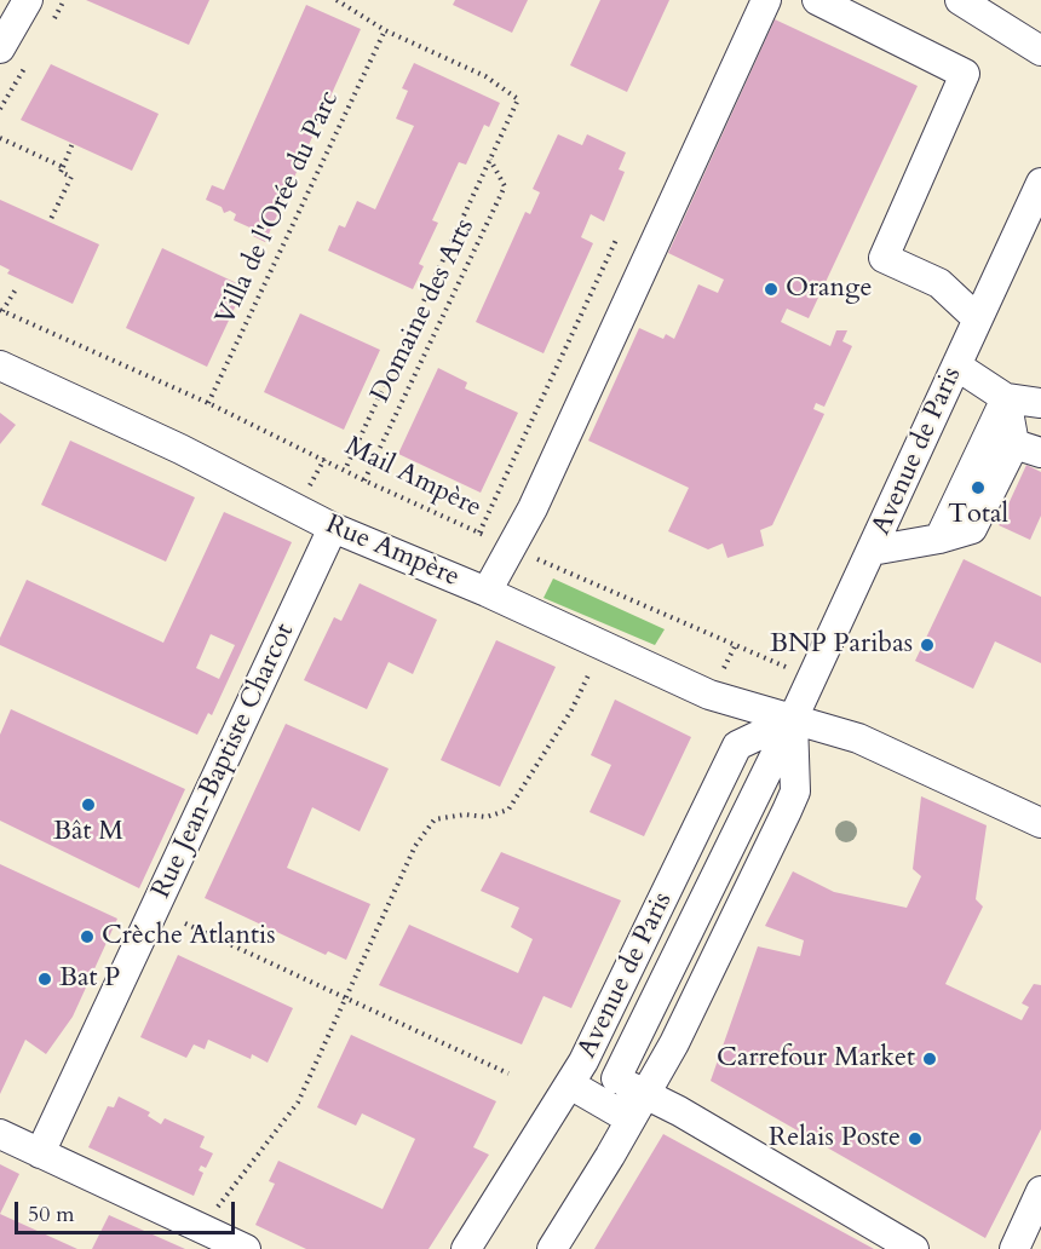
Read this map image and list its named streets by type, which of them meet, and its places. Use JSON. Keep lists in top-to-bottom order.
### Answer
{
  "streets": {
    "street": ["Avenue de Paris", "Rue Ampère", "Rue Jean-Baptiste Charcot"],
    "path": ["Villa de l'Orée du Parc", "Domaine des Arts", "Mail Ampère"]
  },
  "crossings": [
    ["Villa de l'Orée du Parc", "Mail Ampère"],
    ["Domaine des Arts", "Mail Ampère"],
    ["Avenue de Paris", "Mail Ampère"],
    ["Avenue de Paris", "Rue Ampère"],
    ["Rue Ampère", "Rue Jean-Baptiste Charcot"]
  ],
  "places": [
    "Orange",
    "Total",
    "BNP Paribas",
    "Bât M",
    "Crèche Atlantis",
    "Bat P",
    "Carrefour Market",
    "Relais Poste"
  ],
  "scale_bar": "50 m"
}
